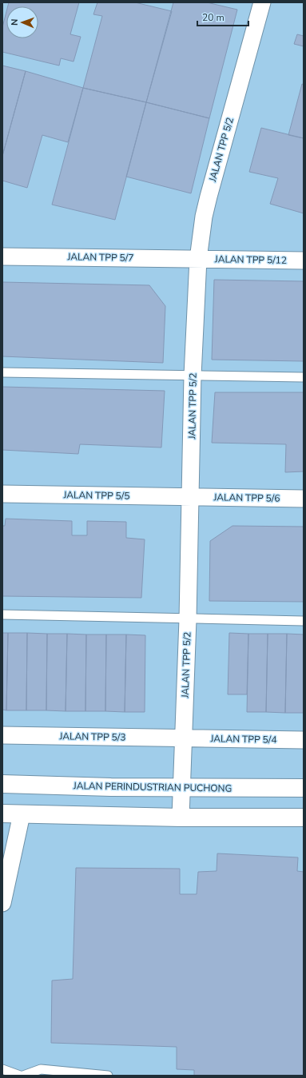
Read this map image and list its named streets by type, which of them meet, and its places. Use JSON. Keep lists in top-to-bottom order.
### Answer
{
  "streets": {
    "street": [
      "JALAN TPP 5/2",
      "JALAN TPP 5/7",
      "JALAN TPP 5/12",
      "JALAN TPP 5/5",
      "JALAN TPP 5/6",
      "JALAN TPP 5/3",
      "JALAN TPP 5/4",
      "JALAN PERINDUSTRIAN PUCHONG"
    ]
  },
  "crossings": [
    ["JALAN TPP 5/2", "JALAN TPP 5/7"],
    ["JALAN TPP 5/2", "JALAN TPP 5/12"],
    ["JALAN TPP 5/2", "JALAN TPP 5/5"],
    ["JALAN TPP 5/2", "JALAN TPP 5/6"],
    ["JALAN TPP 5/2", "JALAN TPP 5/3"],
    ["JALAN TPP 5/2", "JALAN TPP 5/4"],
    ["JALAN TPP 5/2", "JALAN PERINDUSTRIAN PUCHONG"],
    ["JALAN TPP 5/7", "JALAN TPP 5/12"],
    ["JALAN TPP 5/5", "JALAN TPP 5/6"],
    ["JALAN TPP 5/3", "JALAN TPP 5/4"]
  ],
  "scale_bar": "20 m",
  "north": "left"
}
